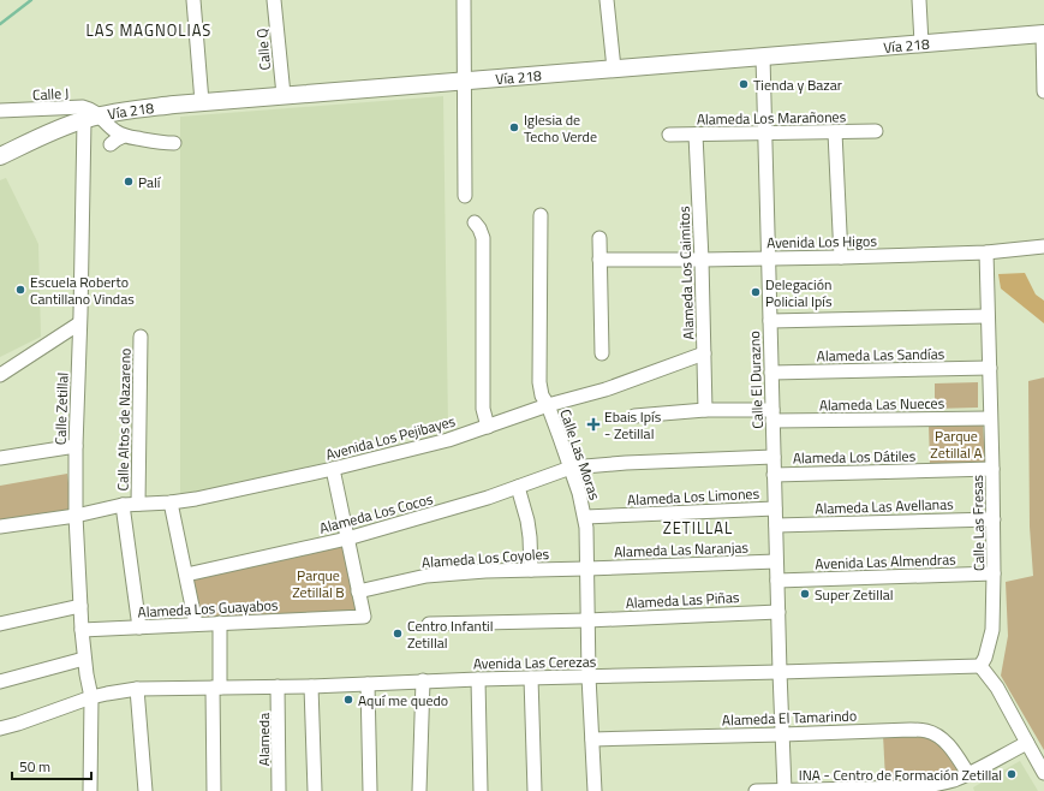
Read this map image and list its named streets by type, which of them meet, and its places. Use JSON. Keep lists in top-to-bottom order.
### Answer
{
  "streets": {
    "main road": ["Vía 218"],
    "street": [
      "Calle Q",
      "Calle J",
      "Alameda Los Marañones",
      "Avenida Los Higos",
      "Alameda Los Caimitos",
      "Alameda Las Sandías",
      "Calle El Durazno",
      "Alameda Las Nueces",
      "Calle Zetillal",
      "Calle Altos de Nazareno",
      "Avenida Los Pejibayes",
      "Calle Las Moras",
      "Alameda Los Dátiles",
      "Alameda Los Limones",
      "Alameda Las Avellanas",
      "Alameda Los Cocos",
      "Calle Las Fresas",
      "Alameda Las Naranjas",
      "Alameda Los Coyoles",
      "Avenida Las Almendras",
      "Alameda Las Piñas",
      "Alameda Los Guayabos",
      "Avenida Las Cerezas",
      "Alameda El Tamarindo",
      "Alameda"
    ]
  },
  "crossings": [
    ["Vía 218", "Calle Q"],
    ["Vía 218", "Calle J"],
    ["Vía 218", "Calle El Durazno"],
    ["Vía 218", "Calle Zetillal"],
    ["Calle J", "Calle Zetillal"],
    ["Alameda Los Marañones", "Alameda Los Caimitos"],
    ["Alameda Los Marañones", "Calle El Durazno"],
    ["Avenida Los Higos", "Alameda Los Caimitos"],
    ["Avenida Los Higos", "Calle El Durazno"],
    ["Avenida Los Higos", "Calle Las Fresas"],
    ["Alameda Los Caimitos", "Alameda Las Nueces"],
    ["Alameda Los Caimitos", "Avenida Los Pejibayes"],
    ["Alameda Las Sandías", "Calle El Durazno"],
    ["Alameda Las Sandías", "Calle Las Fresas"],
    ["Calle El Durazno", "Alameda Las Nueces"],
    ["Calle El Durazno", "Alameda Los Dátiles"],
    ["Calle El Durazno", "Alameda Los Limones"],
    ["Calle El Durazno", "Alameda Las Avellanas"],
    ["Calle El Durazno", "Alameda Los Cocos"],
    ["Calle El Durazno", "Alameda Las Naranjas"],
    ["Calle El Durazno", "Avenida Las Almendras"],
    ["Calle El Durazno", "Alameda Las Piñas"],
    ["Calle El Durazno", "Avenida Las Cerezas"],
    ["Calle El Durazno", "Alameda El Tamarindo"],
    ["Alameda Las Nueces", "Calle Las Fresas"],
    ["Calle Zetillal", "Avenida Los Pejibayes"],
    ["Calle Zetillal", "Alameda Los Guayabos"],
    ["Calle Zetillal", "Avenida Las Cerezas"],
    ["Calle Altos de Nazareno", "Avenida Los Pejibayes"],
    ["Avenida Los Pejibayes", "Calle Las Moras"],
    ["Calle Las Moras", "Alameda Los Limones"],
    ["Calle Las Moras", "Alameda Los Cocos"],
    ["Calle Las Moras", "Alameda Las Naranjas"],
    ["Calle Las Moras", "Alameda Los Coyoles"],
    ["Calle Las Moras", "Alameda Las Piñas"],
    ["Calle Las Moras", "Avenida Las Cerezas"],
    ["Calle Las Moras", "Alameda El Tamarindo"],
    ["Alameda Los Dátiles", "Calle Las Fresas"],
    ["Alameda Las Avellanas", "Calle Las Fresas"],
    ["Calle Las Fresas", "Avenida Las Almendras"],
    ["Calle Las Fresas", "Avenida Las Cerezas"],
    ["Alameda Las Naranjas", "Alameda Los Coyoles"],
    ["Alameda Los Coyoles", "Alameda Los Guayabos"],
    ["Avenida Las Cerezas", "Alameda"]
  ],
  "districts": ["LAS MAGNOLIAS", "ZETILLAL"],
  "parks": ["Parque Zetillal A", "Parque Zetillal B"],
  "places": {
    "other": [
      "Tienda y Bazar",
      "Iglesia de Techo Verde",
      "Palí",
      "Escuela Roberto Cantillano Vindas",
      "Delegación Policial Ipís",
      "Super Zetillal",
      "Centro Infantil Zetillal",
      "Aquí me quedo",
      "INA - Centro de Formación Zetillal"
    ],
    "health": ["Ebais Ipís - Zetillal"]
  },
  "scale_bar": "50 m"
}
